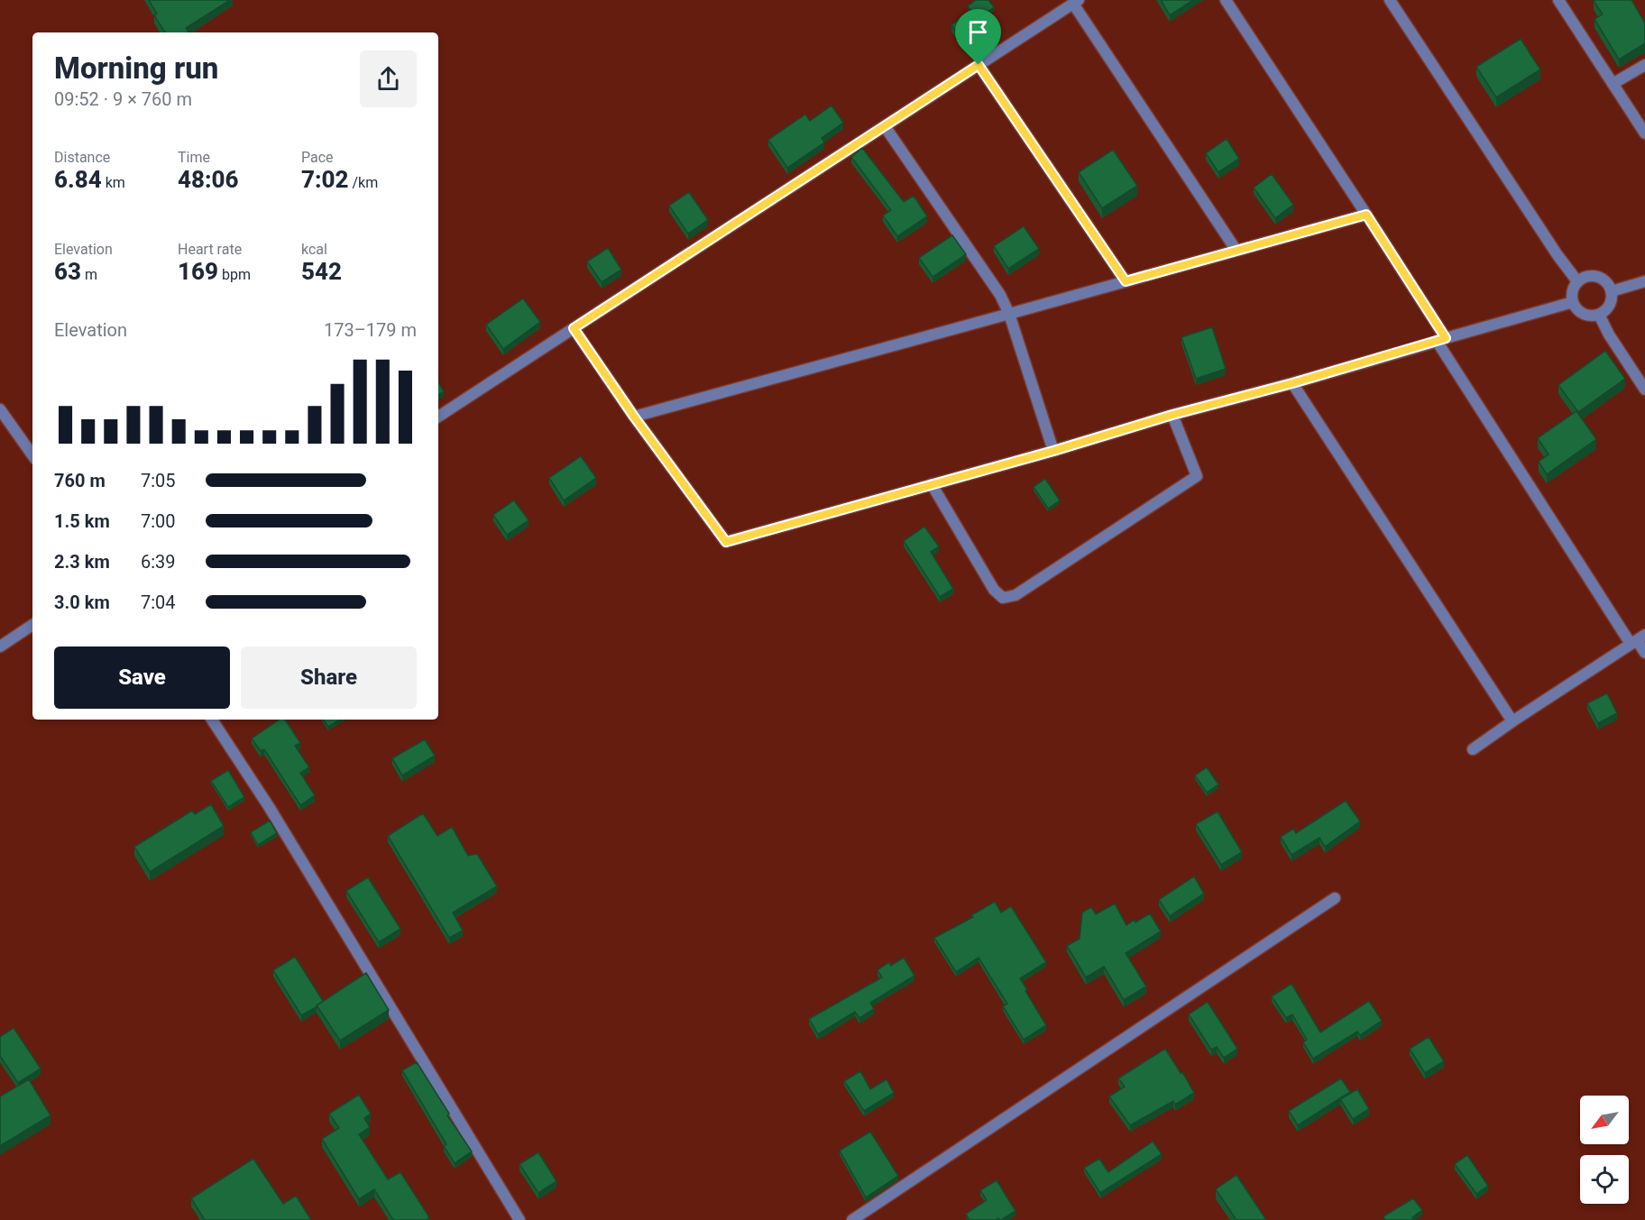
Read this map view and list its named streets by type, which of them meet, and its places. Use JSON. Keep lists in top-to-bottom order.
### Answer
{
  "north": "bottom left",
  "page": {
    "heading": ["Morning run", "09:52 · 9 × 760 m"],
    "stats": [
      ["Distance", "6.84 km"],
      ["Time", "48:06"],
      ["Pace", "7:02 /km"],
      ["Elevation", "63 m"],
      ["Heart rate", "169 bpm"],
      ["kcal", "542"]
    ],
    "chart": ["Elevation", "173–179 m"],
    "list": [
      {
        "name": "760 m",
        "note": "7:05"
      },
      {
        "name": "1.5 km",
        "note": "7:00"
      },
      {
        "name": "2.3 km",
        "note": "6:39"
      },
      {
        "name": "3.0 km",
        "note": "7:04"
      }
    ],
    "buttons": ["Save", "Share"]
  }
}
